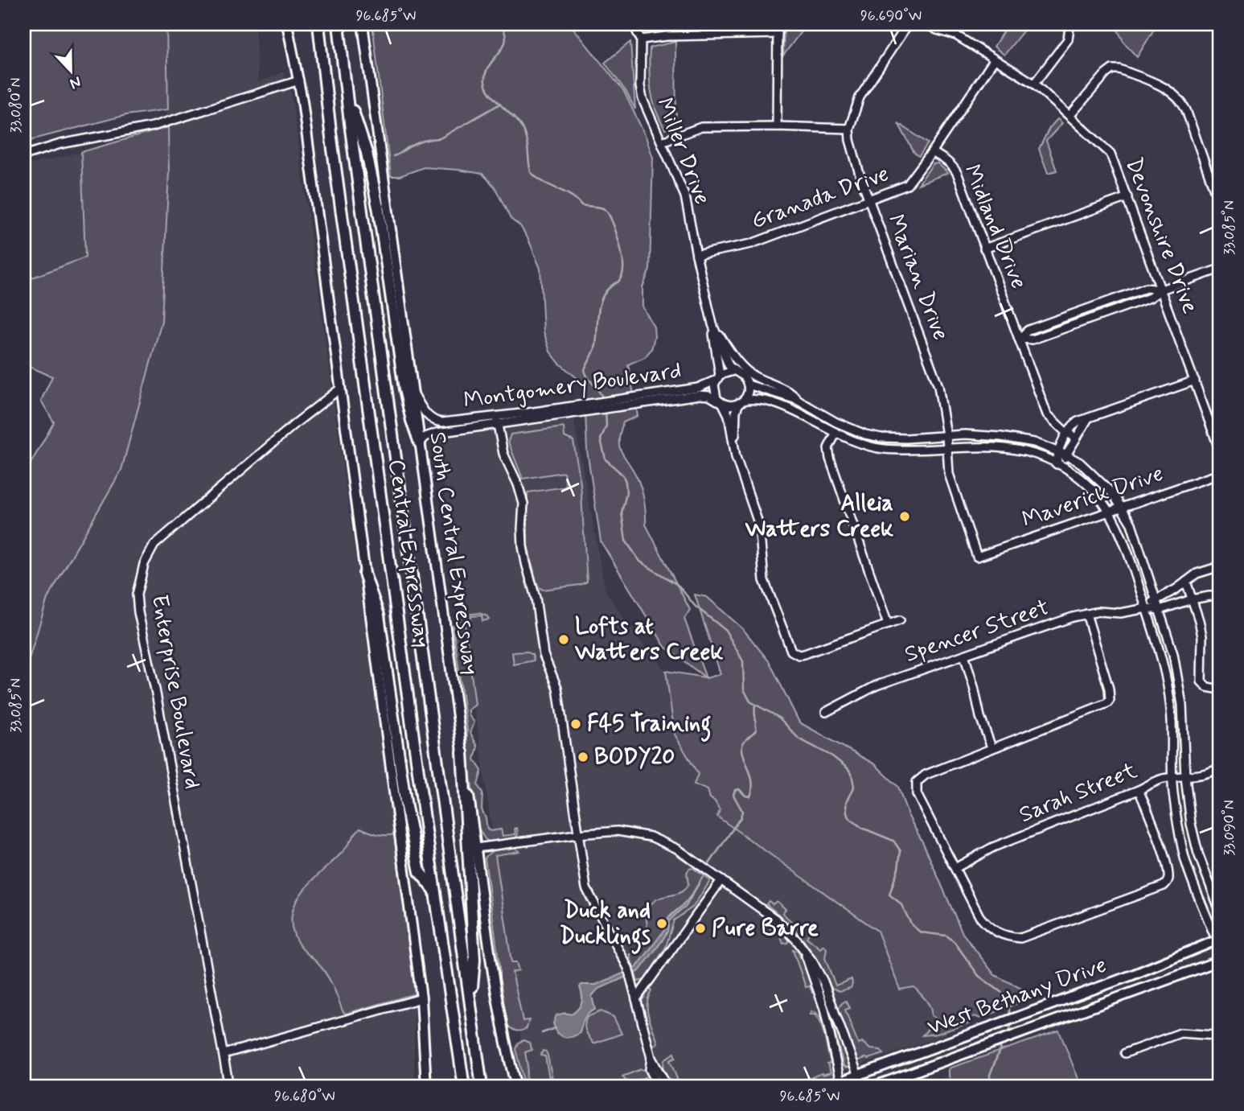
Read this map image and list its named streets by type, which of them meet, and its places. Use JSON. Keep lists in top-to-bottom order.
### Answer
{
  "streets": {
    "highway": ["Central Expressway"],
    "main road": ["South Central Expressway", "West Bethany Drive"],
    "street": [
      "Miller Drive",
      "Granada Drive",
      "Midland Drive",
      "Devonshire Drive",
      "Marian Drive",
      "Montgomery Boulevard",
      "Maverick Drive",
      "Spencer Street",
      "Enterprise Boulevard",
      "Sarah Street"
    ]
  },
  "crossings": [
    ["Miller Drive", "Granada Drive"],
    ["Miller Drive", "Montgomery Boulevard"],
    ["Granada Drive", "Midland Drive"],
    ["Granada Drive", "Devonshire Drive"],
    ["Granada Drive", "Marian Drive"],
    ["Marian Drive", "Maverick Drive"],
    ["Montgomery Boulevard", "South Central Expressway"]
  ],
  "places": [
    "Alleia Watters Creek",
    "Lofts at Watters Creek",
    "F45 Training",
    "BODY20",
    "Duck and Ducklings",
    "Pure Barre"
  ],
  "north": "bottom",
  "coordinates": [
    "96.685°W",
    "96.690°W",
    "33.080°N",
    "33.085°N",
    "33.090°N",
    "96.680°W"
  ]
}
